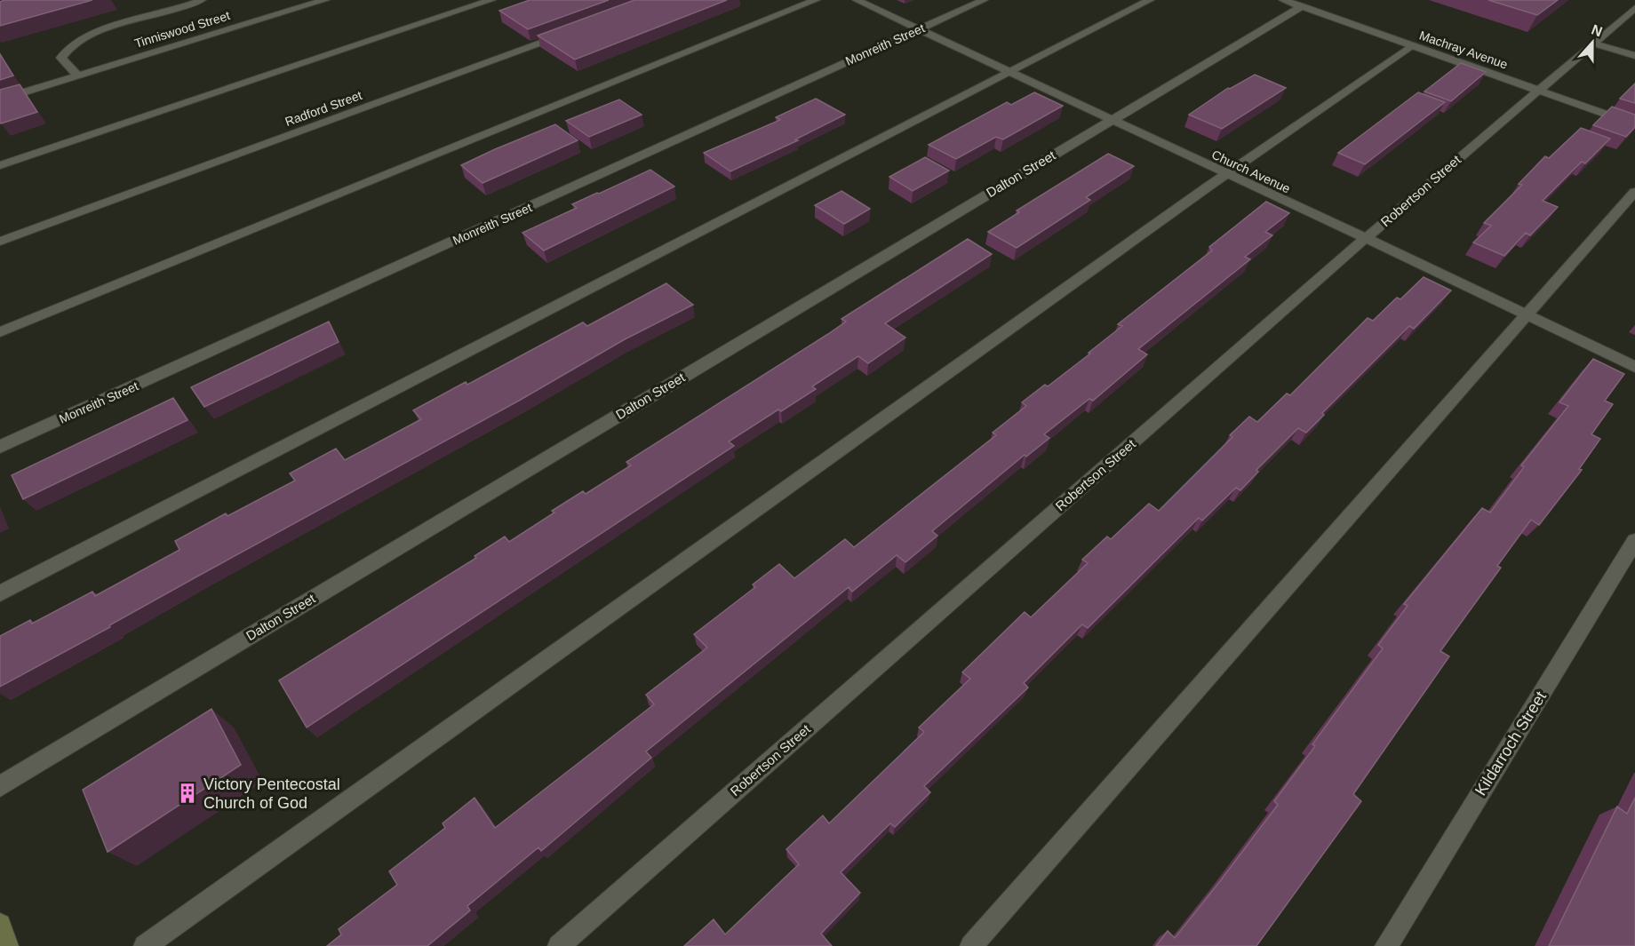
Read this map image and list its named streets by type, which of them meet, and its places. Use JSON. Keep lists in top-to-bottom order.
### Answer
{
  "streets": {
    "street": [
      "Tinniswood Street",
      "Monreith Street",
      "Machray Avenue",
      "Radford Street",
      "Church Avenue",
      "Dalton Street",
      "Robertson Street",
      "Kildarroch Street"
    ]
  },
  "crossings": [
    ["Monreith Street", "Church Avenue"],
    ["Machray Avenue", "Dalton Street"],
    ["Machray Avenue", "Robertson Street"],
    ["Church Avenue", "Dalton Street"],
    ["Church Avenue", "Robertson Street"]
  ],
  "places": {
    "building": ["Victory Pentecostal Church of God"]
  },
  "north": "top"
}
